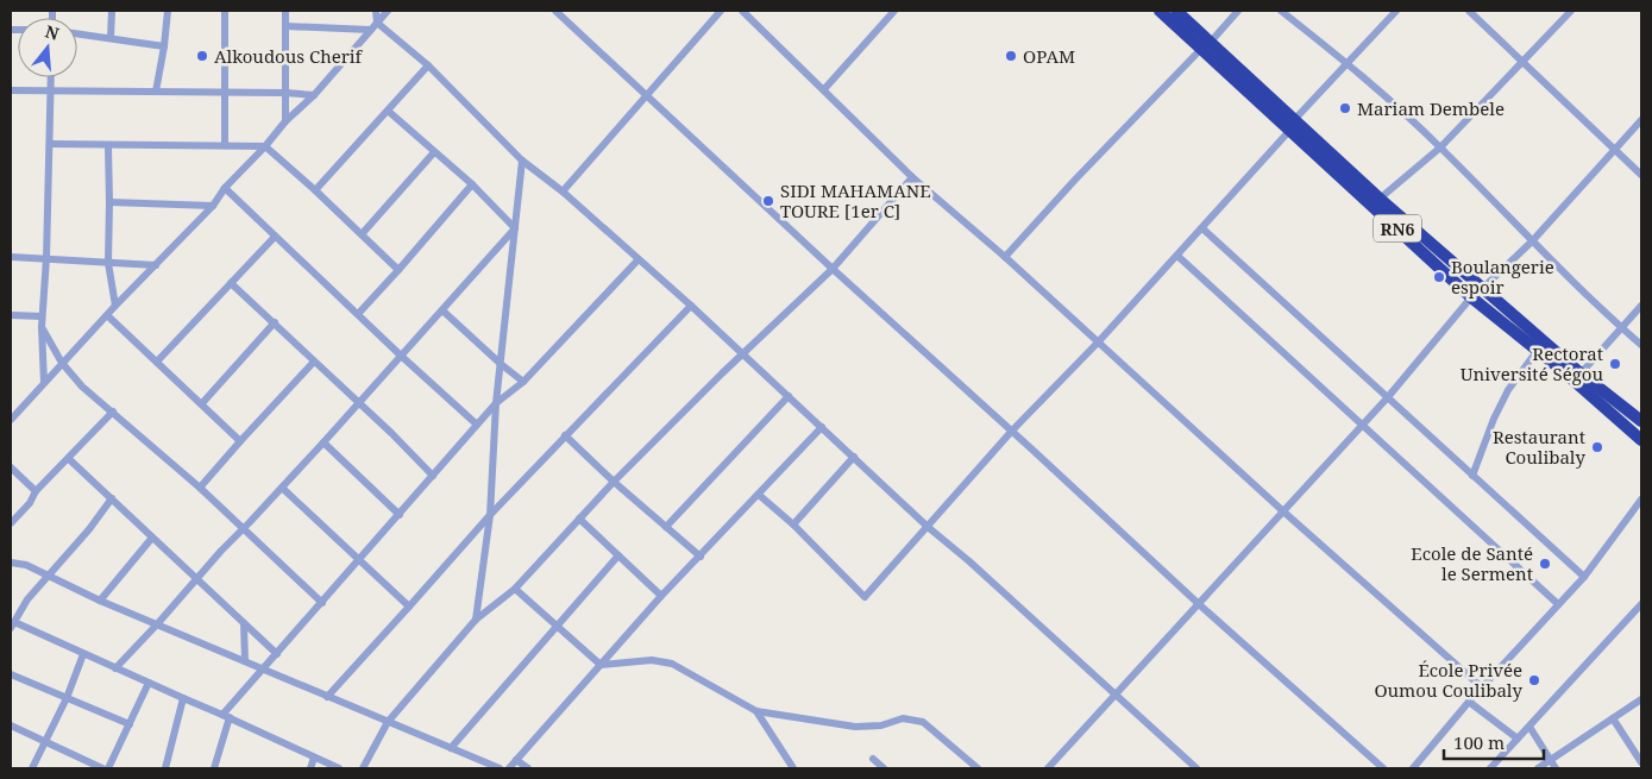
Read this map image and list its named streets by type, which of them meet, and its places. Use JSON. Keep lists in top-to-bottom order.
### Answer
{
  "streets": {
    "highway": ["RN6"]
  },
  "places": [
    "Alkoudous Cherif",
    "OPAM",
    "Mariam Dembele",
    "SIDI MAHAMANE TOURE [1er C]",
    "Boulangerie espoir",
    "Rectorat Université Ségou",
    "Restaurant Coulibaly",
    "Ecole de Santé le Serment",
    "École Privée Oumou Coulibaly"
  ],
  "scale_bar": "100 m",
  "north": "top"
}
